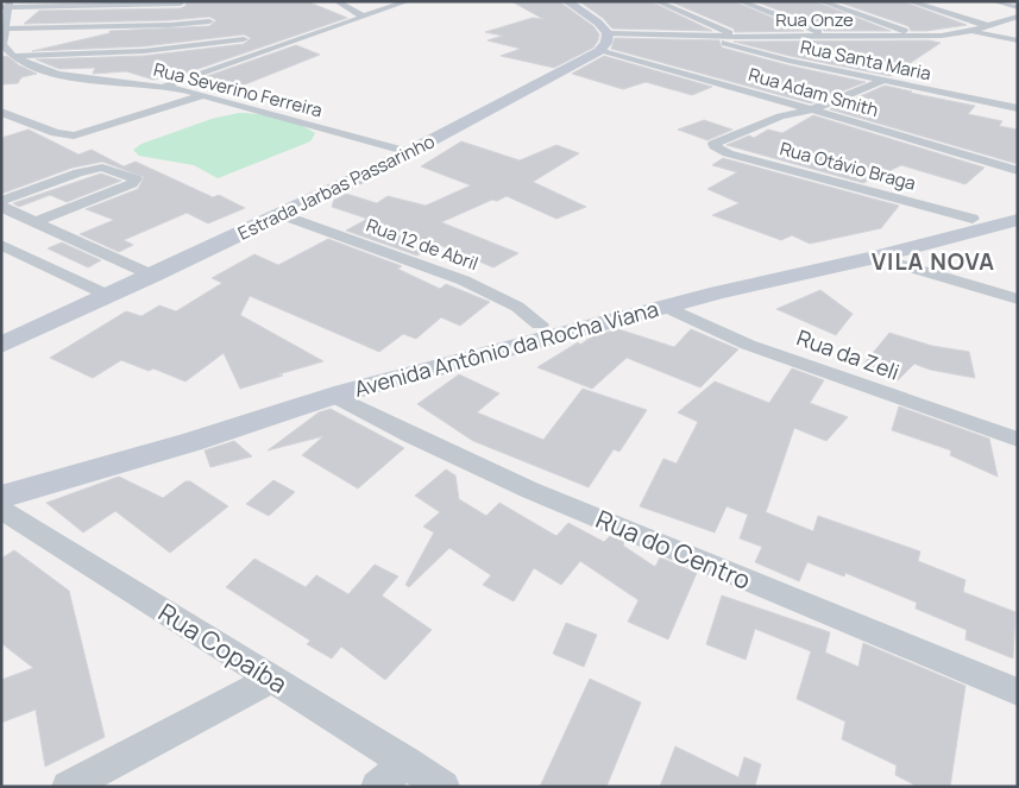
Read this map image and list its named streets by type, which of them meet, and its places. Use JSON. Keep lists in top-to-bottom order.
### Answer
{
  "streets": {
    "main road": ["Estrada Jarbas Passarinho", "Avenida Antônio da Rocha Viana"],
    "street": [
      "Rua Onze",
      "Rua Santa Maria",
      "Rua Severino Ferreira",
      "Rua Adam Smith",
      "Rua Otávio Braga",
      "Rua 12 de Abril",
      "Rua da Zeli",
      "Rua do Centro",
      "Rua Copaíba"
    ]
  },
  "crossings": [
    ["Rua Onze", "Rua Santa Maria"],
    ["Rua Severino Ferreira", "Estrada Jarbas Passarinho"],
    ["Rua Adam Smith", "Rua Otávio Braga"],
    ["Rua Adam Smith", "Estrada Jarbas Passarinho"],
    ["Rua Otávio Braga", "Avenida Antônio da Rocha Viana"],
    ["Estrada Jarbas Passarinho", "Rua 12 de Abril"],
    ["Rua 12 de Abril", "Avenida Antônio da Rocha Viana"],
    ["Avenida Antônio da Rocha Viana", "Rua da Zeli"],
    ["Avenida Antônio da Rocha Viana", "Rua do Centro"]
  ],
  "districts": ["VILA NOVA"]
}
